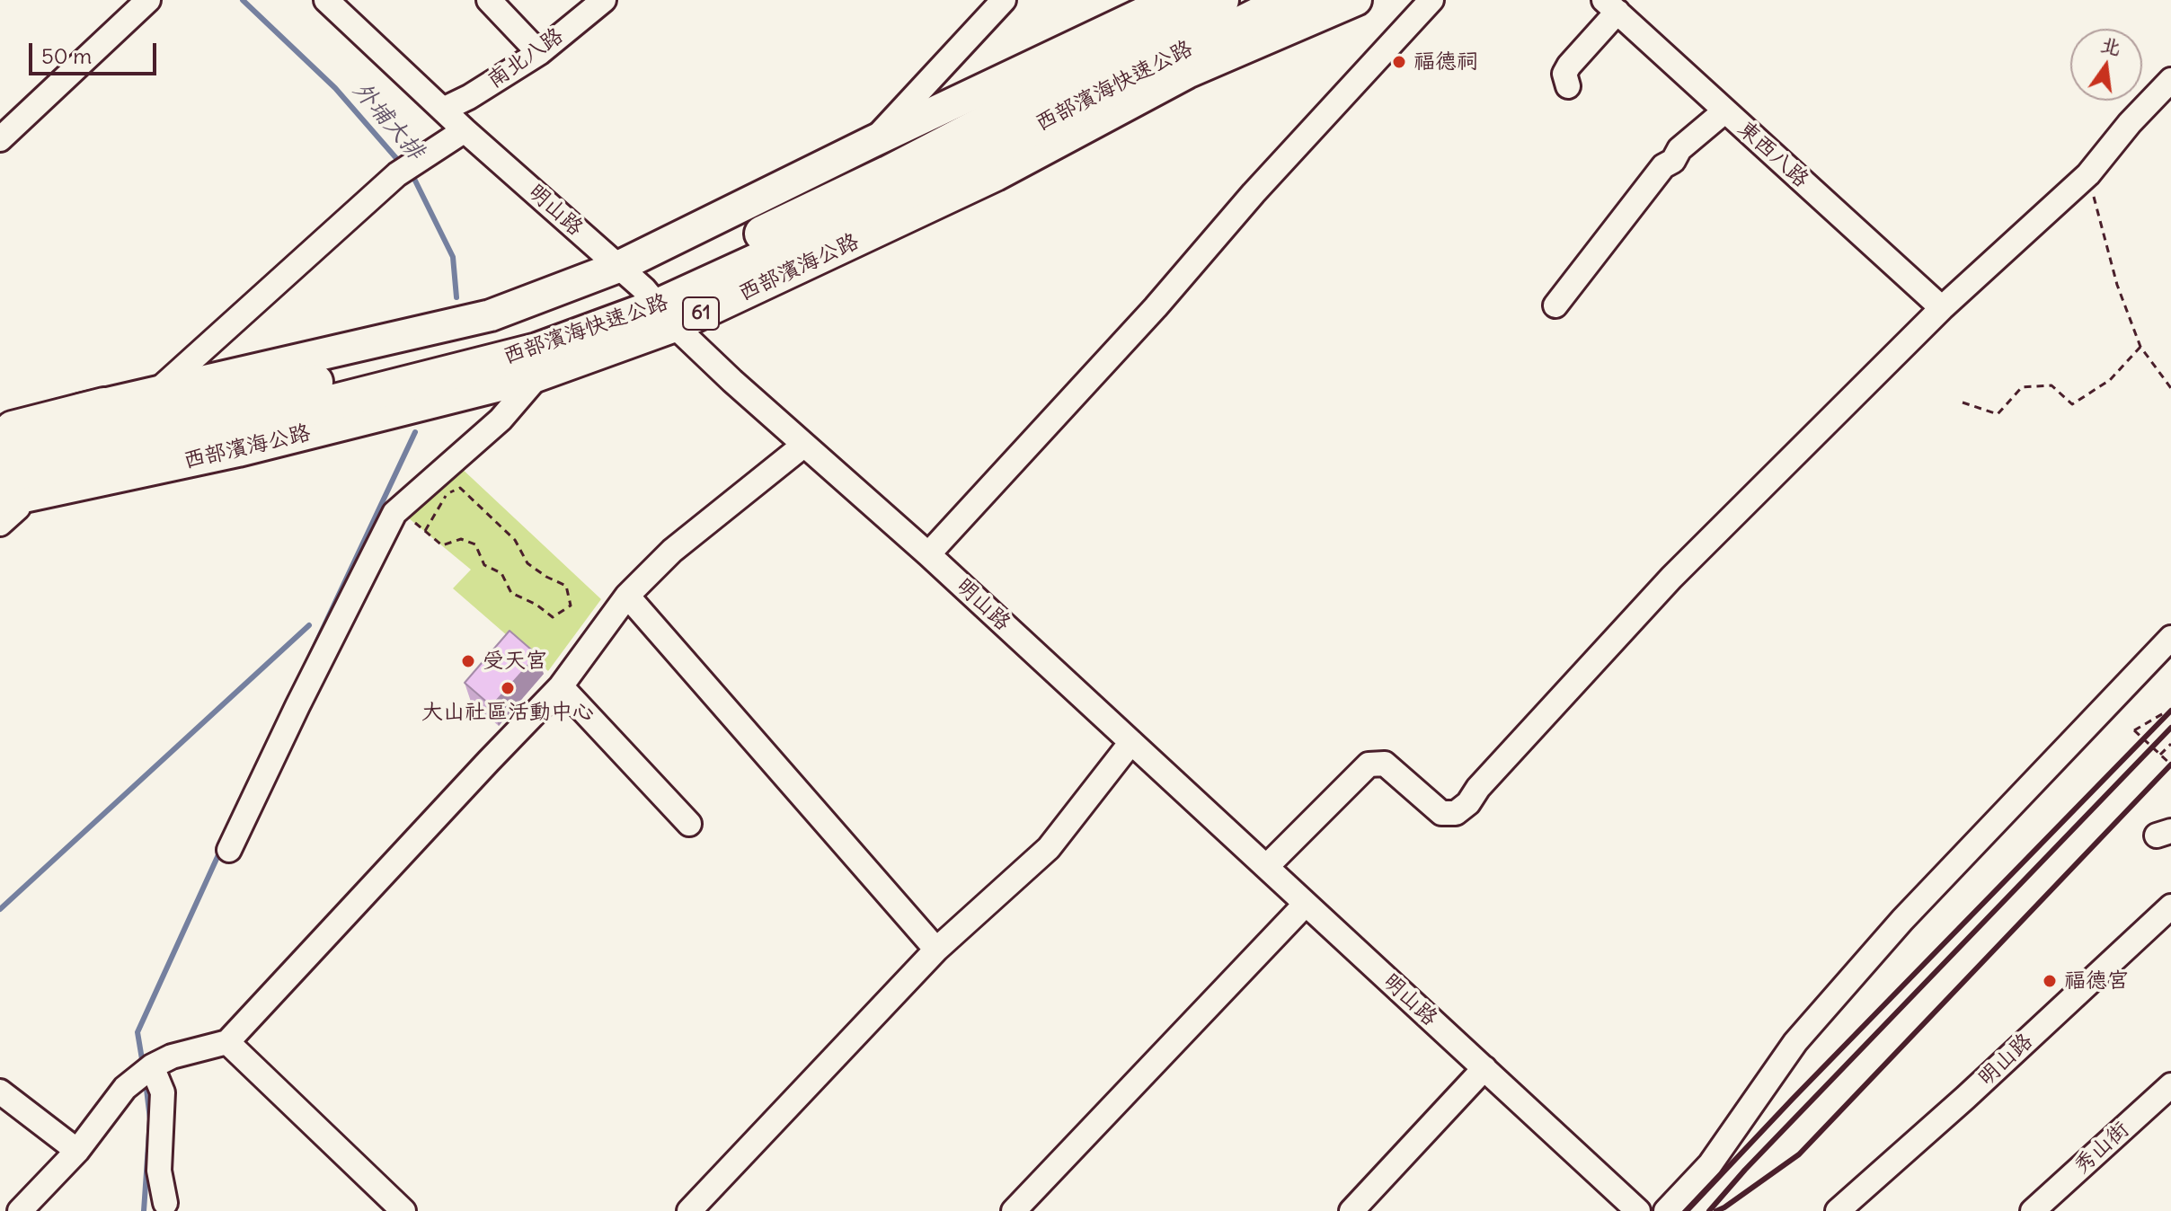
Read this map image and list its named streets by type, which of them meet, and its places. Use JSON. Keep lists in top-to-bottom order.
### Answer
{
  "streets": {
    "highway": ["西部濱海快速公路", "61"],
    "main road": ["西部濱海公路"],
    "street": [
      "南北八路",
      "東西八路",
      "明山路",
      "秀山街"
    ]
  },
  "crossings": [
    ["南北八路", "明山路"],
    ["西部濱海快速公路", "明山路"],
    ["西部濱海快速公路", "西部濱海公路"],
    ["明山路", "西部濱海公路"]
  ],
  "water": ["外埔大排"],
  "places": [
    "福德祠",
    "受天宮",
    "大山社區活動中心",
    "福德宮"
  ],
  "scale_bar": "50 m",
  "north": "top"
}
